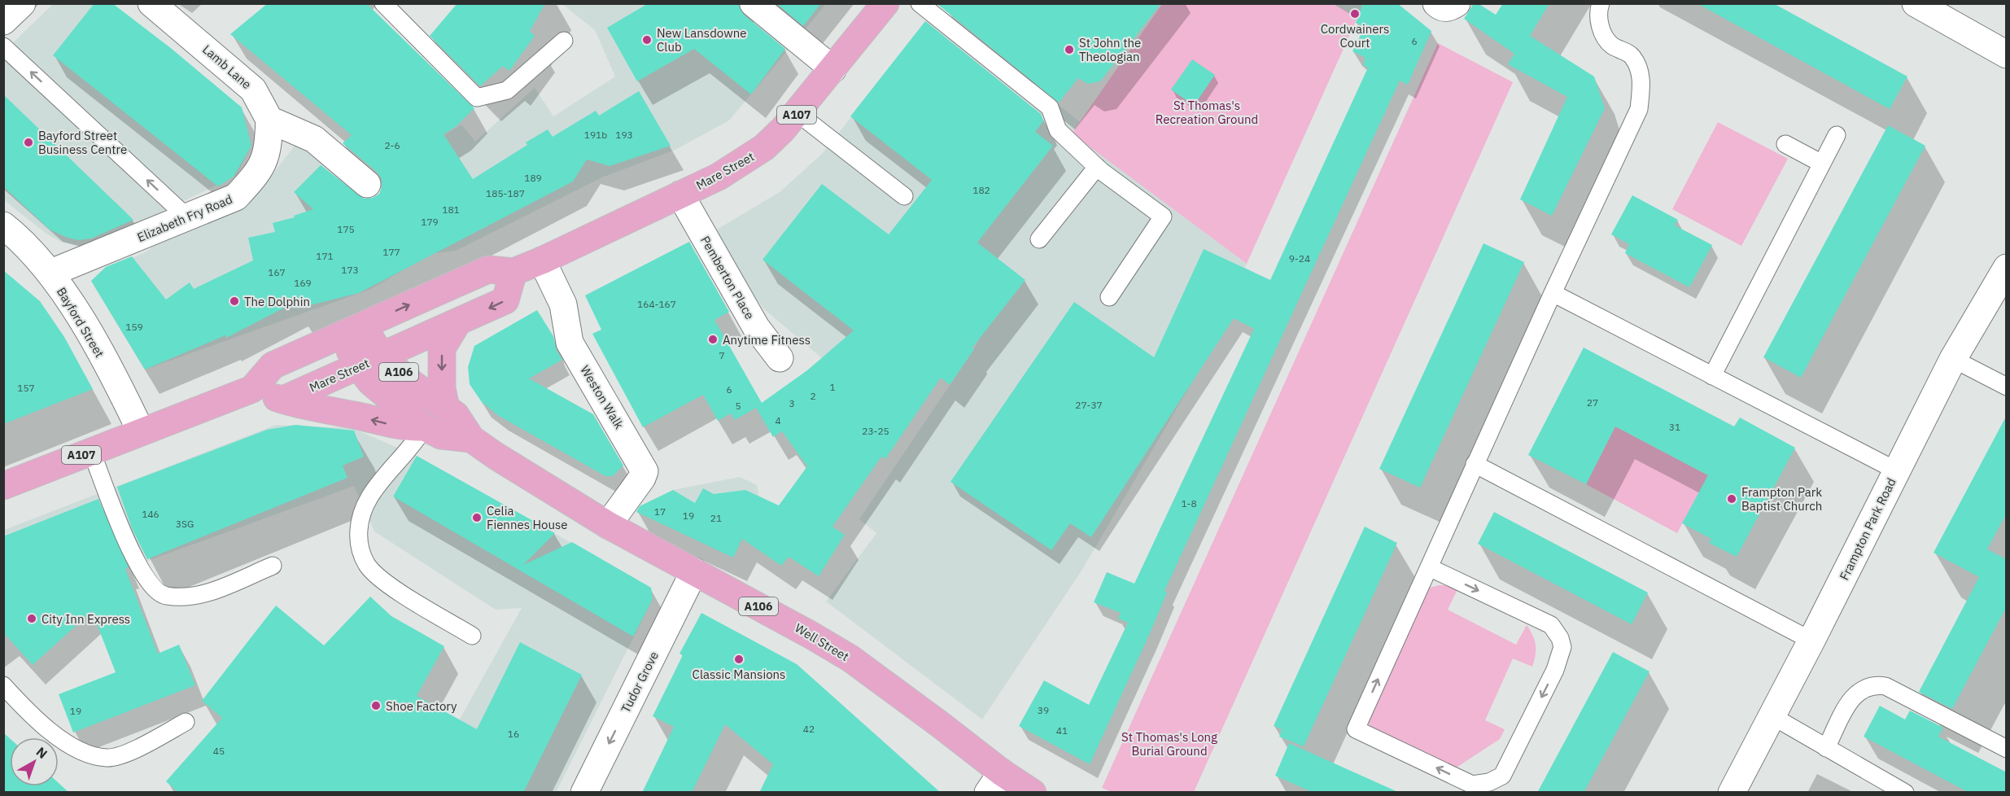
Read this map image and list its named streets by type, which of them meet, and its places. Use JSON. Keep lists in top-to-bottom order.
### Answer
{
  "streets": {
    "main road": [
      "A107",
      "Mare Street",
      "A106",
      "Well Street"
    ],
    "street": [
      "Lamb Lane",
      "Elizabeth Fry Road",
      "Pemberton Place",
      "Bayford Street",
      "Weston Walk",
      "Frampton Park Road",
      "Tudor Grove"
    ]
  },
  "crossings": [
    ["Lamb Lane", "Elizabeth Fry Road"],
    ["Mare Street", "Pemberton Place"],
    ["Mare Street", "Bayford Street"],
    ["Mare Street", "Weston Walk"],
    ["Mare Street", "Well Street"],
    ["Elizabeth Fry Road", "Bayford Street"],
    ["Weston Walk", "Well Street"],
    ["Well Street", "Tudor Grove"]
  ],
  "one_way": ["Tudor Grove"],
  "parks": ["St Thomas's Recreation Ground", "St Thomas's Long Burial Ground"],
  "places": [
    "Cordwainers Court",
    "New Lansdowne Club",
    "St John the Theologian",
    "Bayford Street Business Centre",
    "The Dolphin",
    "Anytime Fitness",
    "Frampton Park Baptist Church",
    "Celia Fiennes House",
    "City Inn Express",
    "Classic Mansions",
    "Shoe Factory"
  ],
  "house_numbers": [
    "6",
    "191b",
    "193",
    "2-6",
    "189",
    "182",
    "185-187",
    "181",
    "179",
    "175",
    "177",
    "171",
    "9-24",
    "173",
    "167",
    "169",
    "164-167",
    "159",
    "7",
    "1",
    "157",
    "6",
    "2",
    "27",
    "3",
    "27-37",
    "5",
    "4",
    "31",
    "23-25",
    "1-8",
    "17",
    "146",
    "19",
    "21",
    "3SG",
    "39",
    "19",
    "42",
    "41",
    "16",
    "45"
  ],
  "north": "top right"
}
